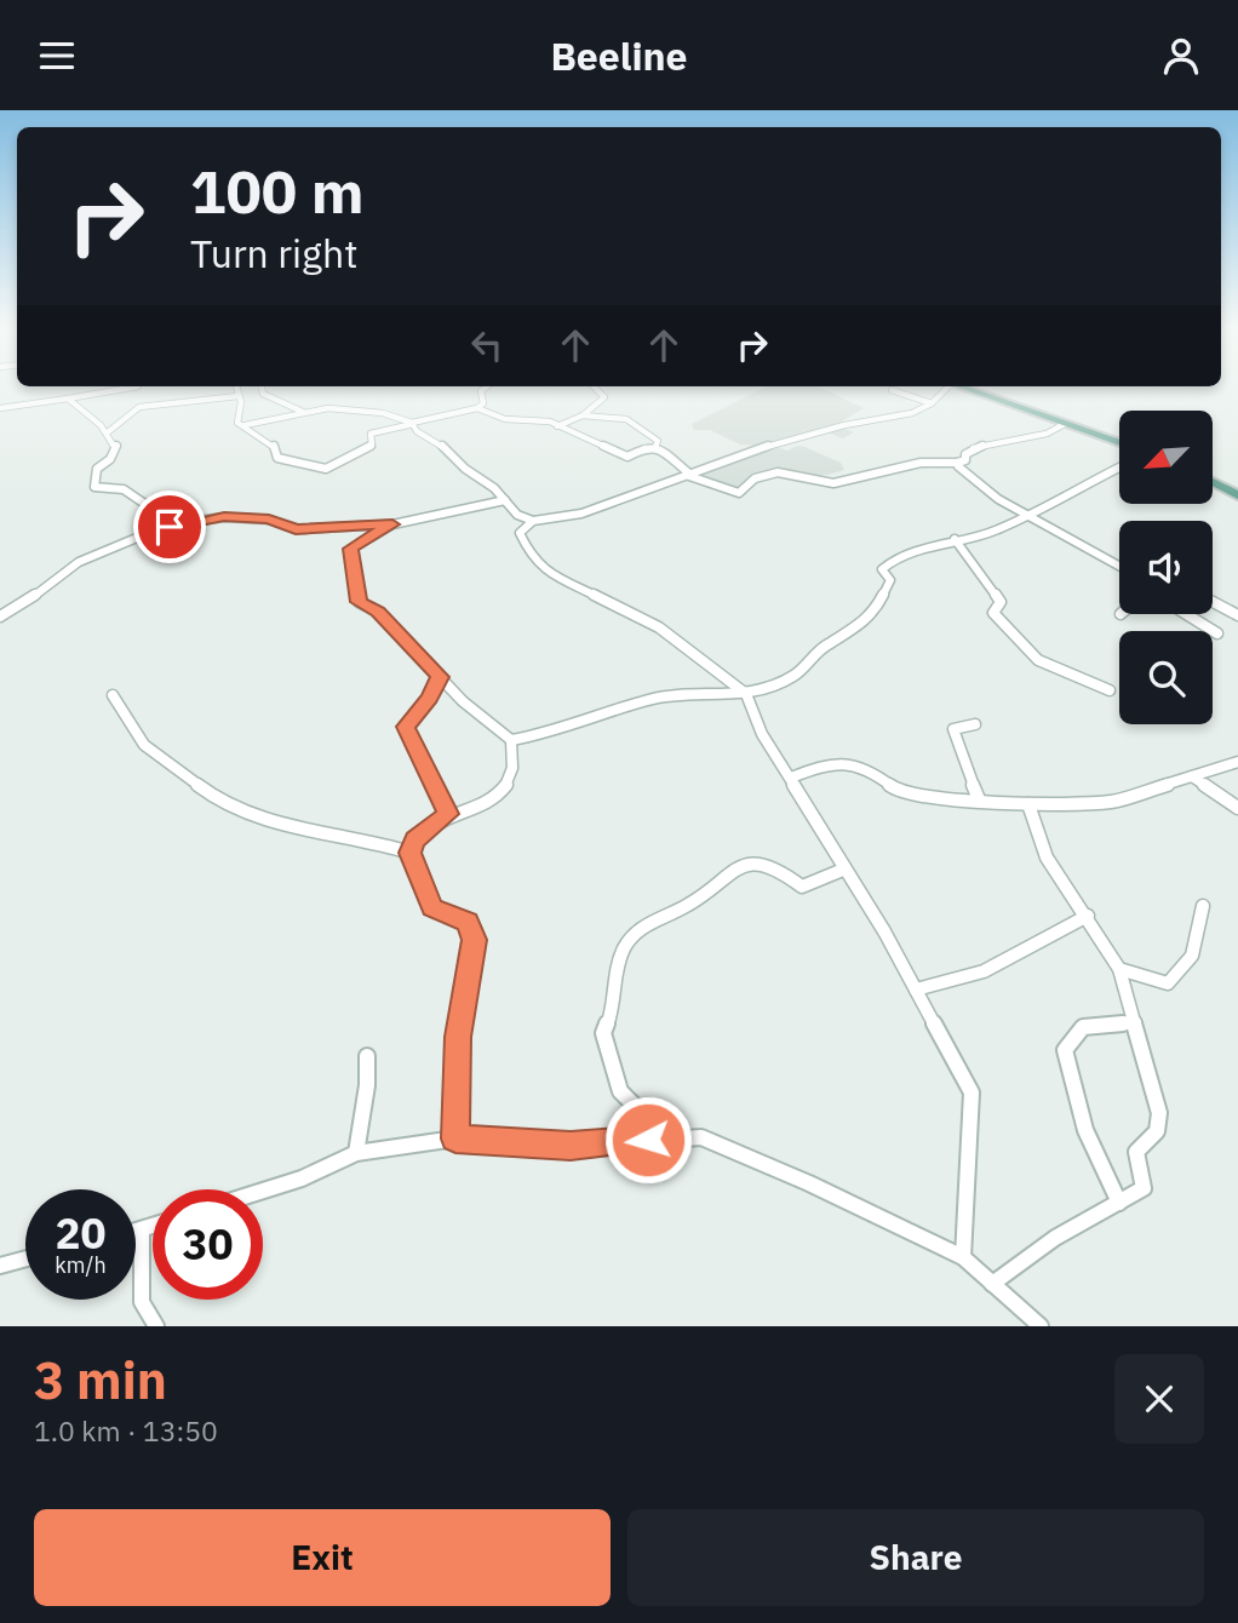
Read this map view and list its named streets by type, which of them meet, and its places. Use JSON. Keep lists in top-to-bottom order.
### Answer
{
  "north": "bottom left",
  "page": {
    "header": "Beeline",
    "turn": ["100 m", "Turn right"],
    "speed": "20 km/h",
    "limit": "30",
    "heading": ["3 min", "1.0 km · 13:50"],
    "buttons": ["Exit", "Share"]
  }
}
